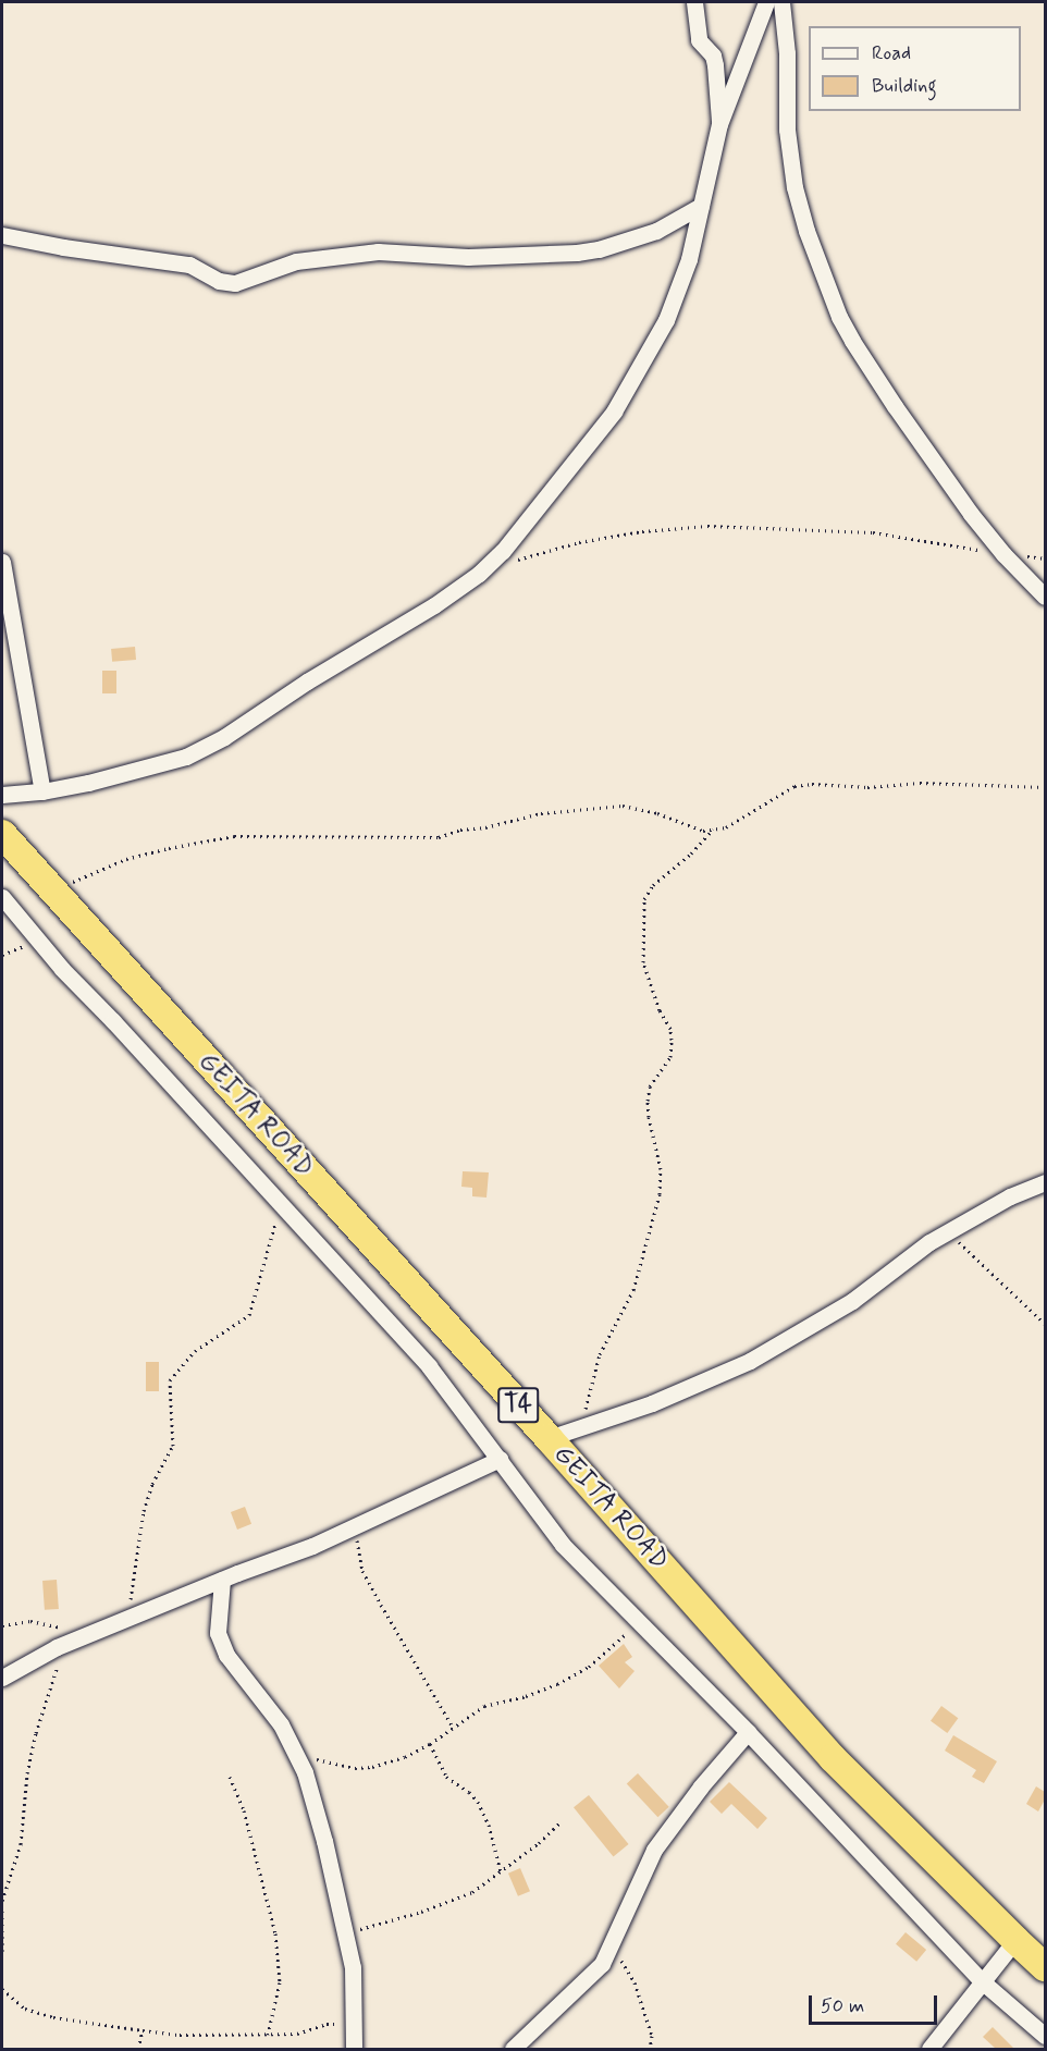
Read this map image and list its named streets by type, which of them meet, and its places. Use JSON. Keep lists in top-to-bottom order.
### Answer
{
  "streets": {
    "highway": ["GEITA ROAD", "T4"]
  },
  "legend": ["Road", "Building"],
  "scale_bar": "50 m"
}
